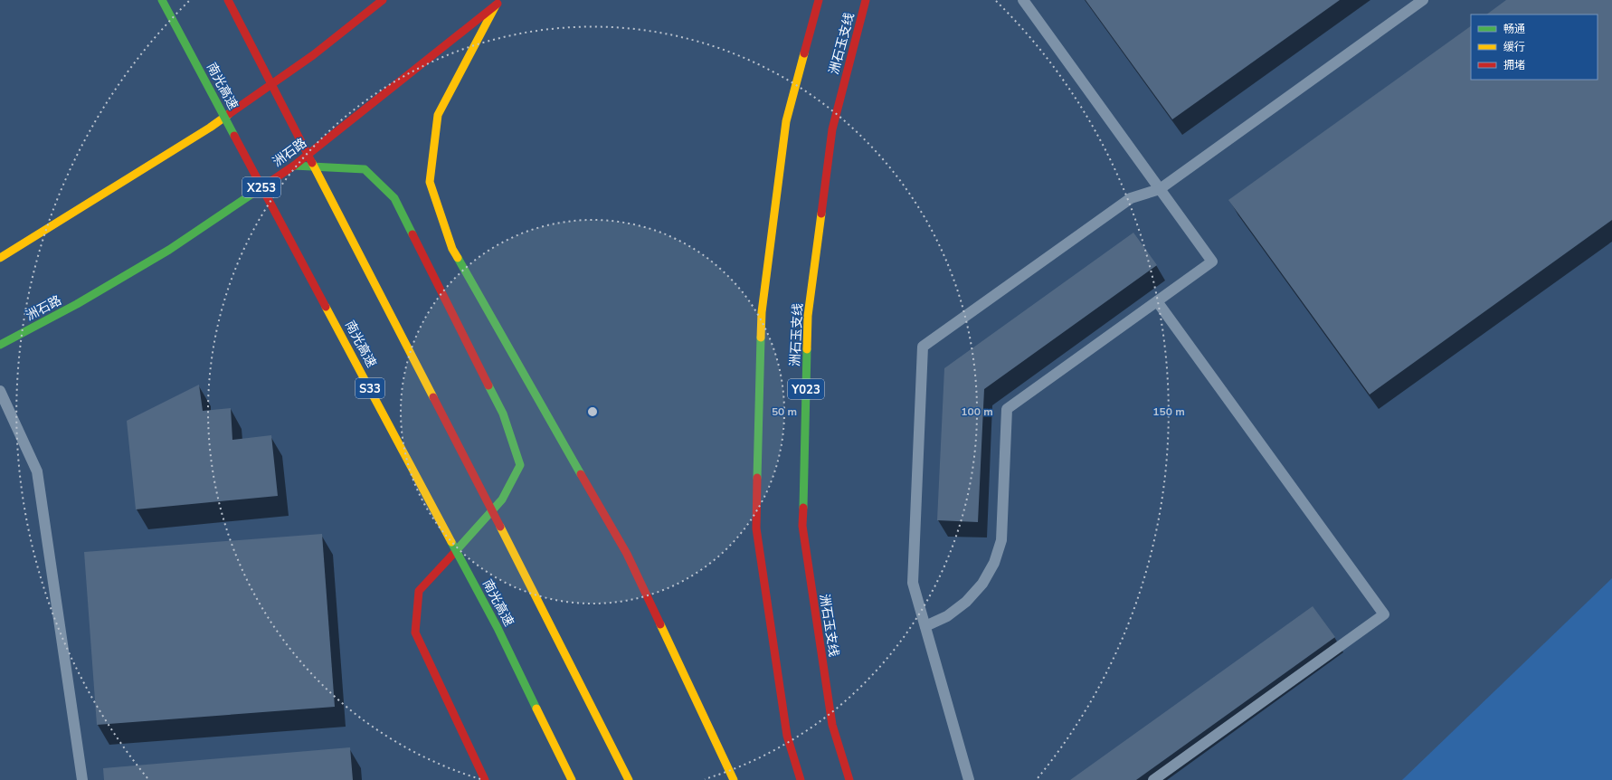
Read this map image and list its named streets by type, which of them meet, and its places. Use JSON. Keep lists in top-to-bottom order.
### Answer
{
  "streets": {
    "main road": [
      "洲石玉支线",
      "南光高速",
      "洲石路",
      "X253",
      "S33",
      "Y023"
    ]
  },
  "legend": ["畅通", "缓行", "拥堵"],
  "rings": ["50 m", "100 m", "150 m"]
}
